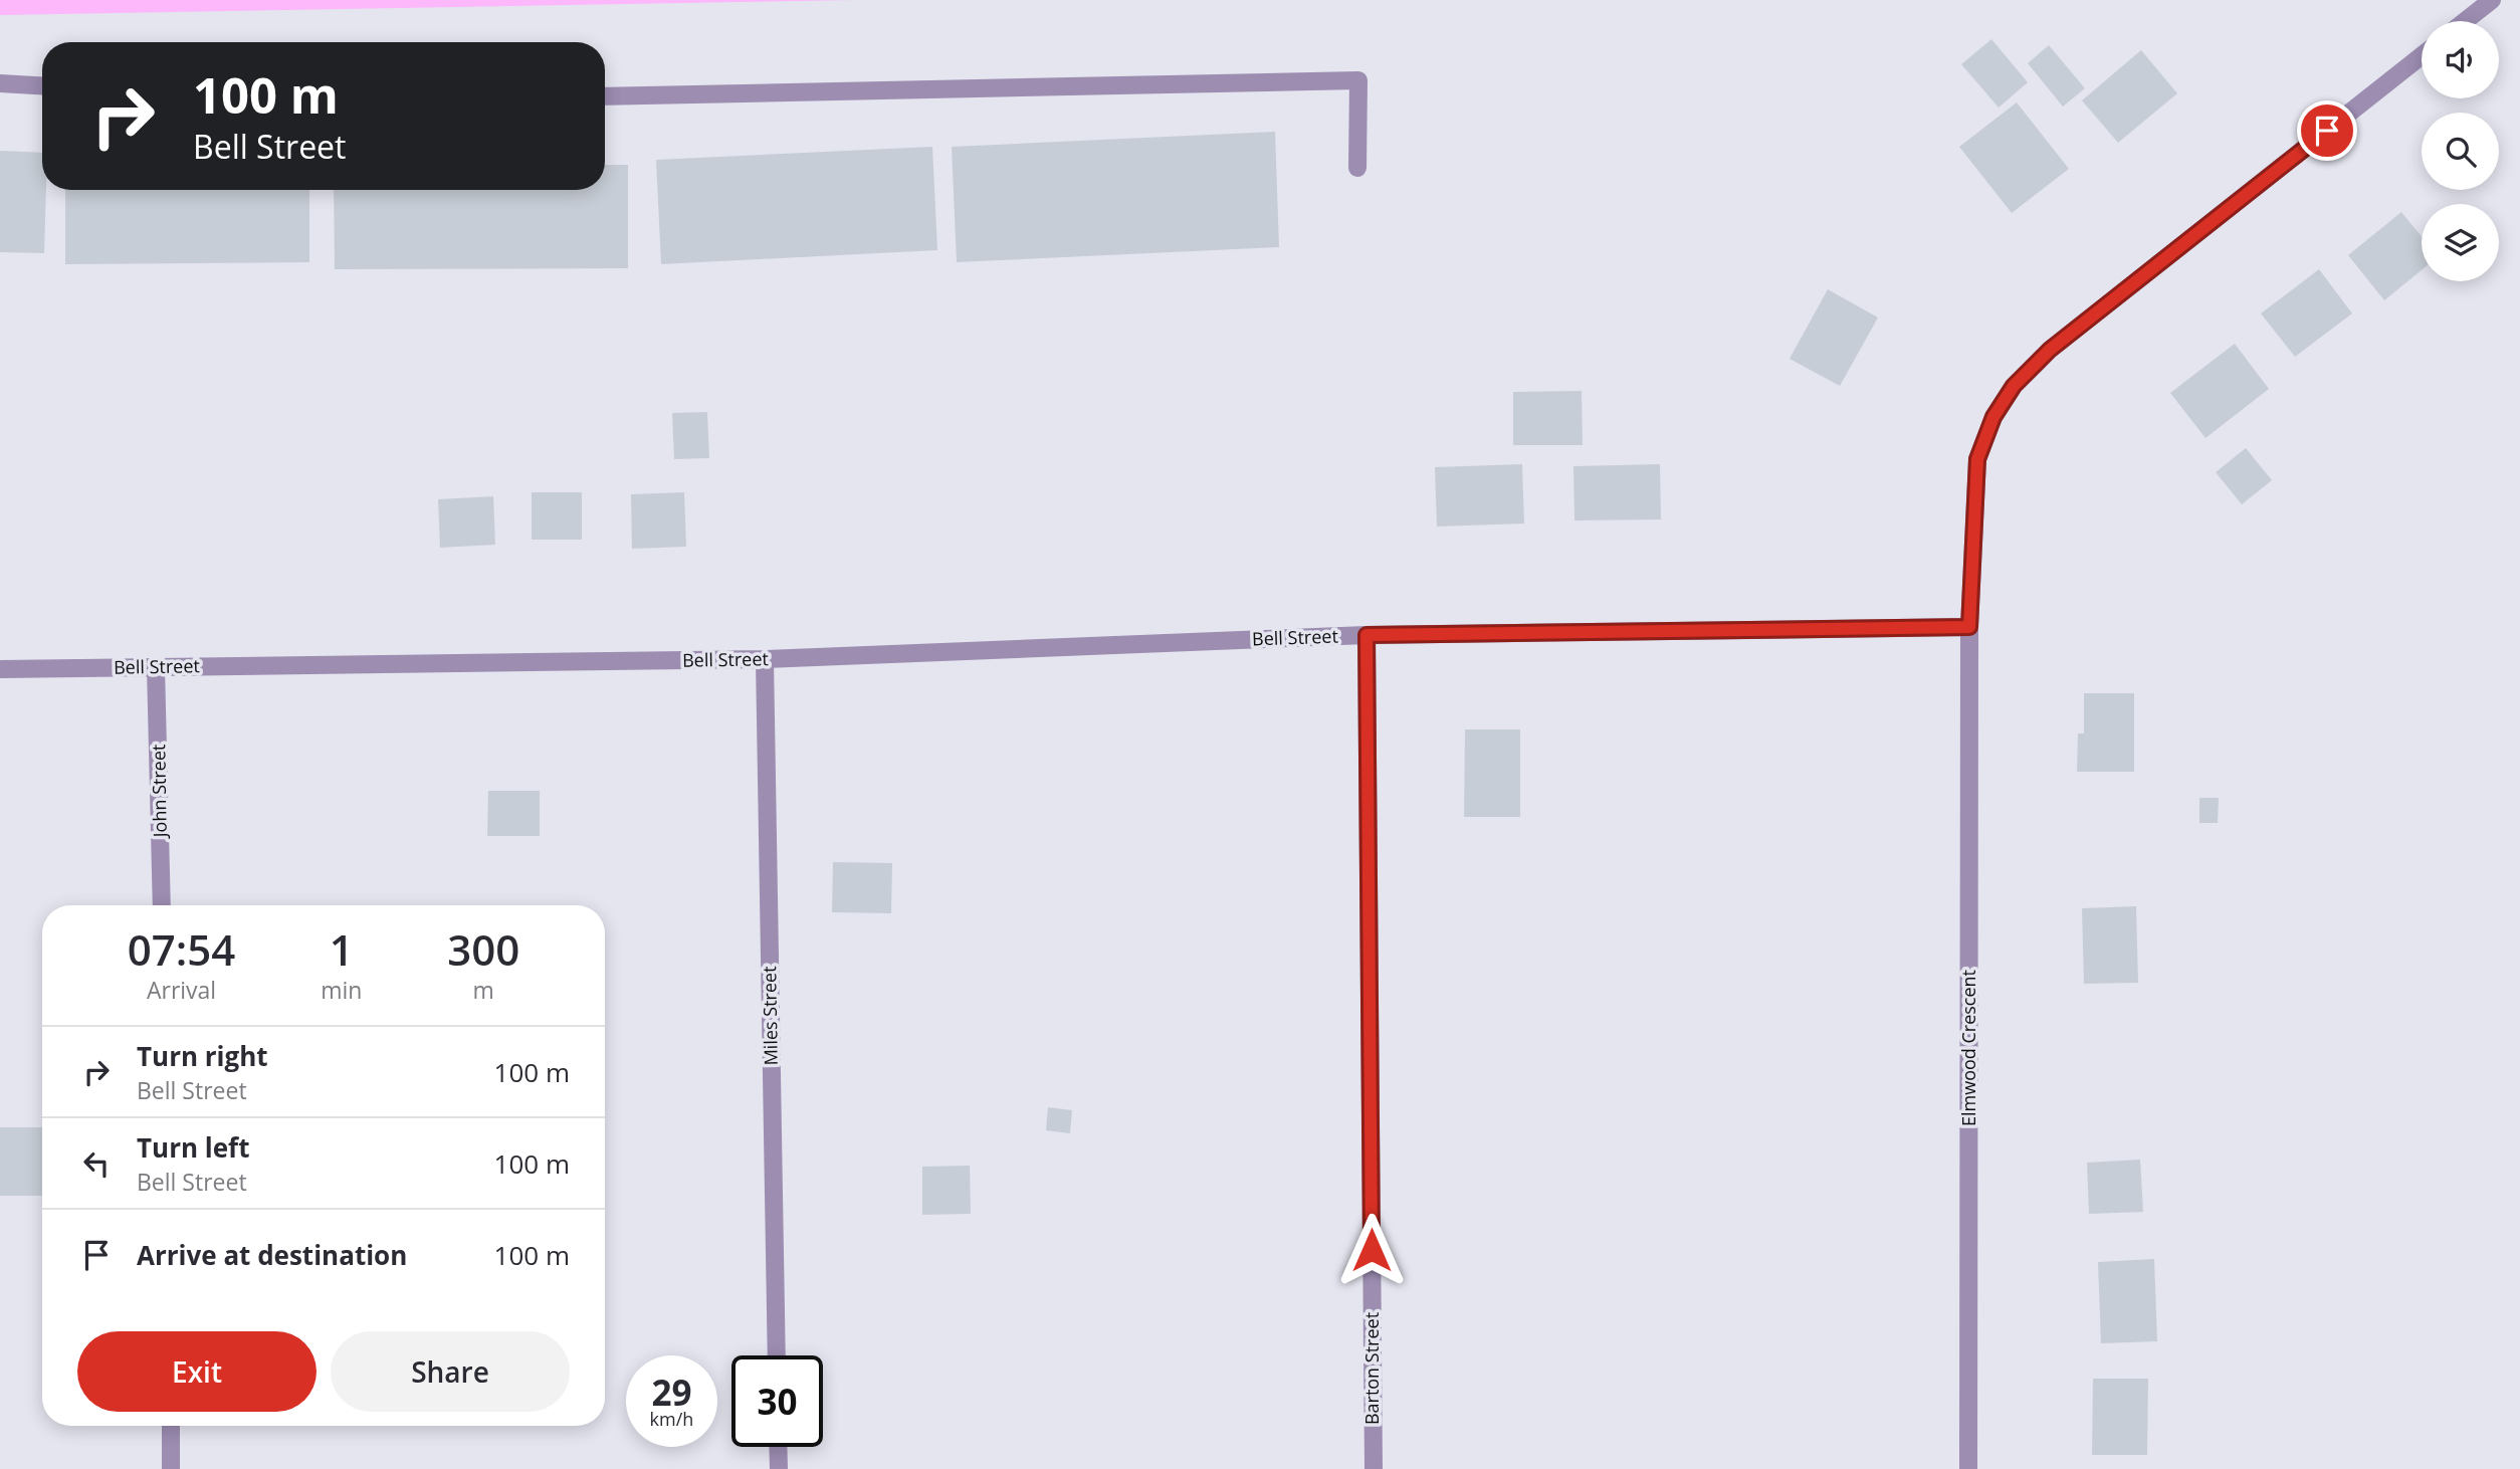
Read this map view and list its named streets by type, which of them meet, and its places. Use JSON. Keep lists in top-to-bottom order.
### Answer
{
  "streets": {
    "street": [
      "Bell Street",
      "John Street",
      "Miles Street",
      "Elmwood Crescent",
      "Barton Street"
    ]
  },
  "crossings": [
    ["Bell Street", "John Street"],
    ["Bell Street", "Miles Street"],
    ["Bell Street", "Elmwood Crescent"],
    ["Bell Street", "Barton Street"]
  ],
  "page": {
    "turn": ["100 m", "Bell Street"],
    "eta": [
      "07:54",
      "Arrival",
      "1",
      "min",
      "300",
      "m"
    ],
    "list": [
      {
        "name": "Turn right",
        "note": "Bell Street",
        "value": "100 m"
      },
      {
        "name": "Turn left",
        "note": "Bell Street",
        "value": "100 m"
      },
      {
        "name": "Arrive at destination",
        "value": "100 m"
      }
    ],
    "buttons": ["Exit", "Share"],
    "speed": "29 km/h",
    "limit": "30"
  }
}
